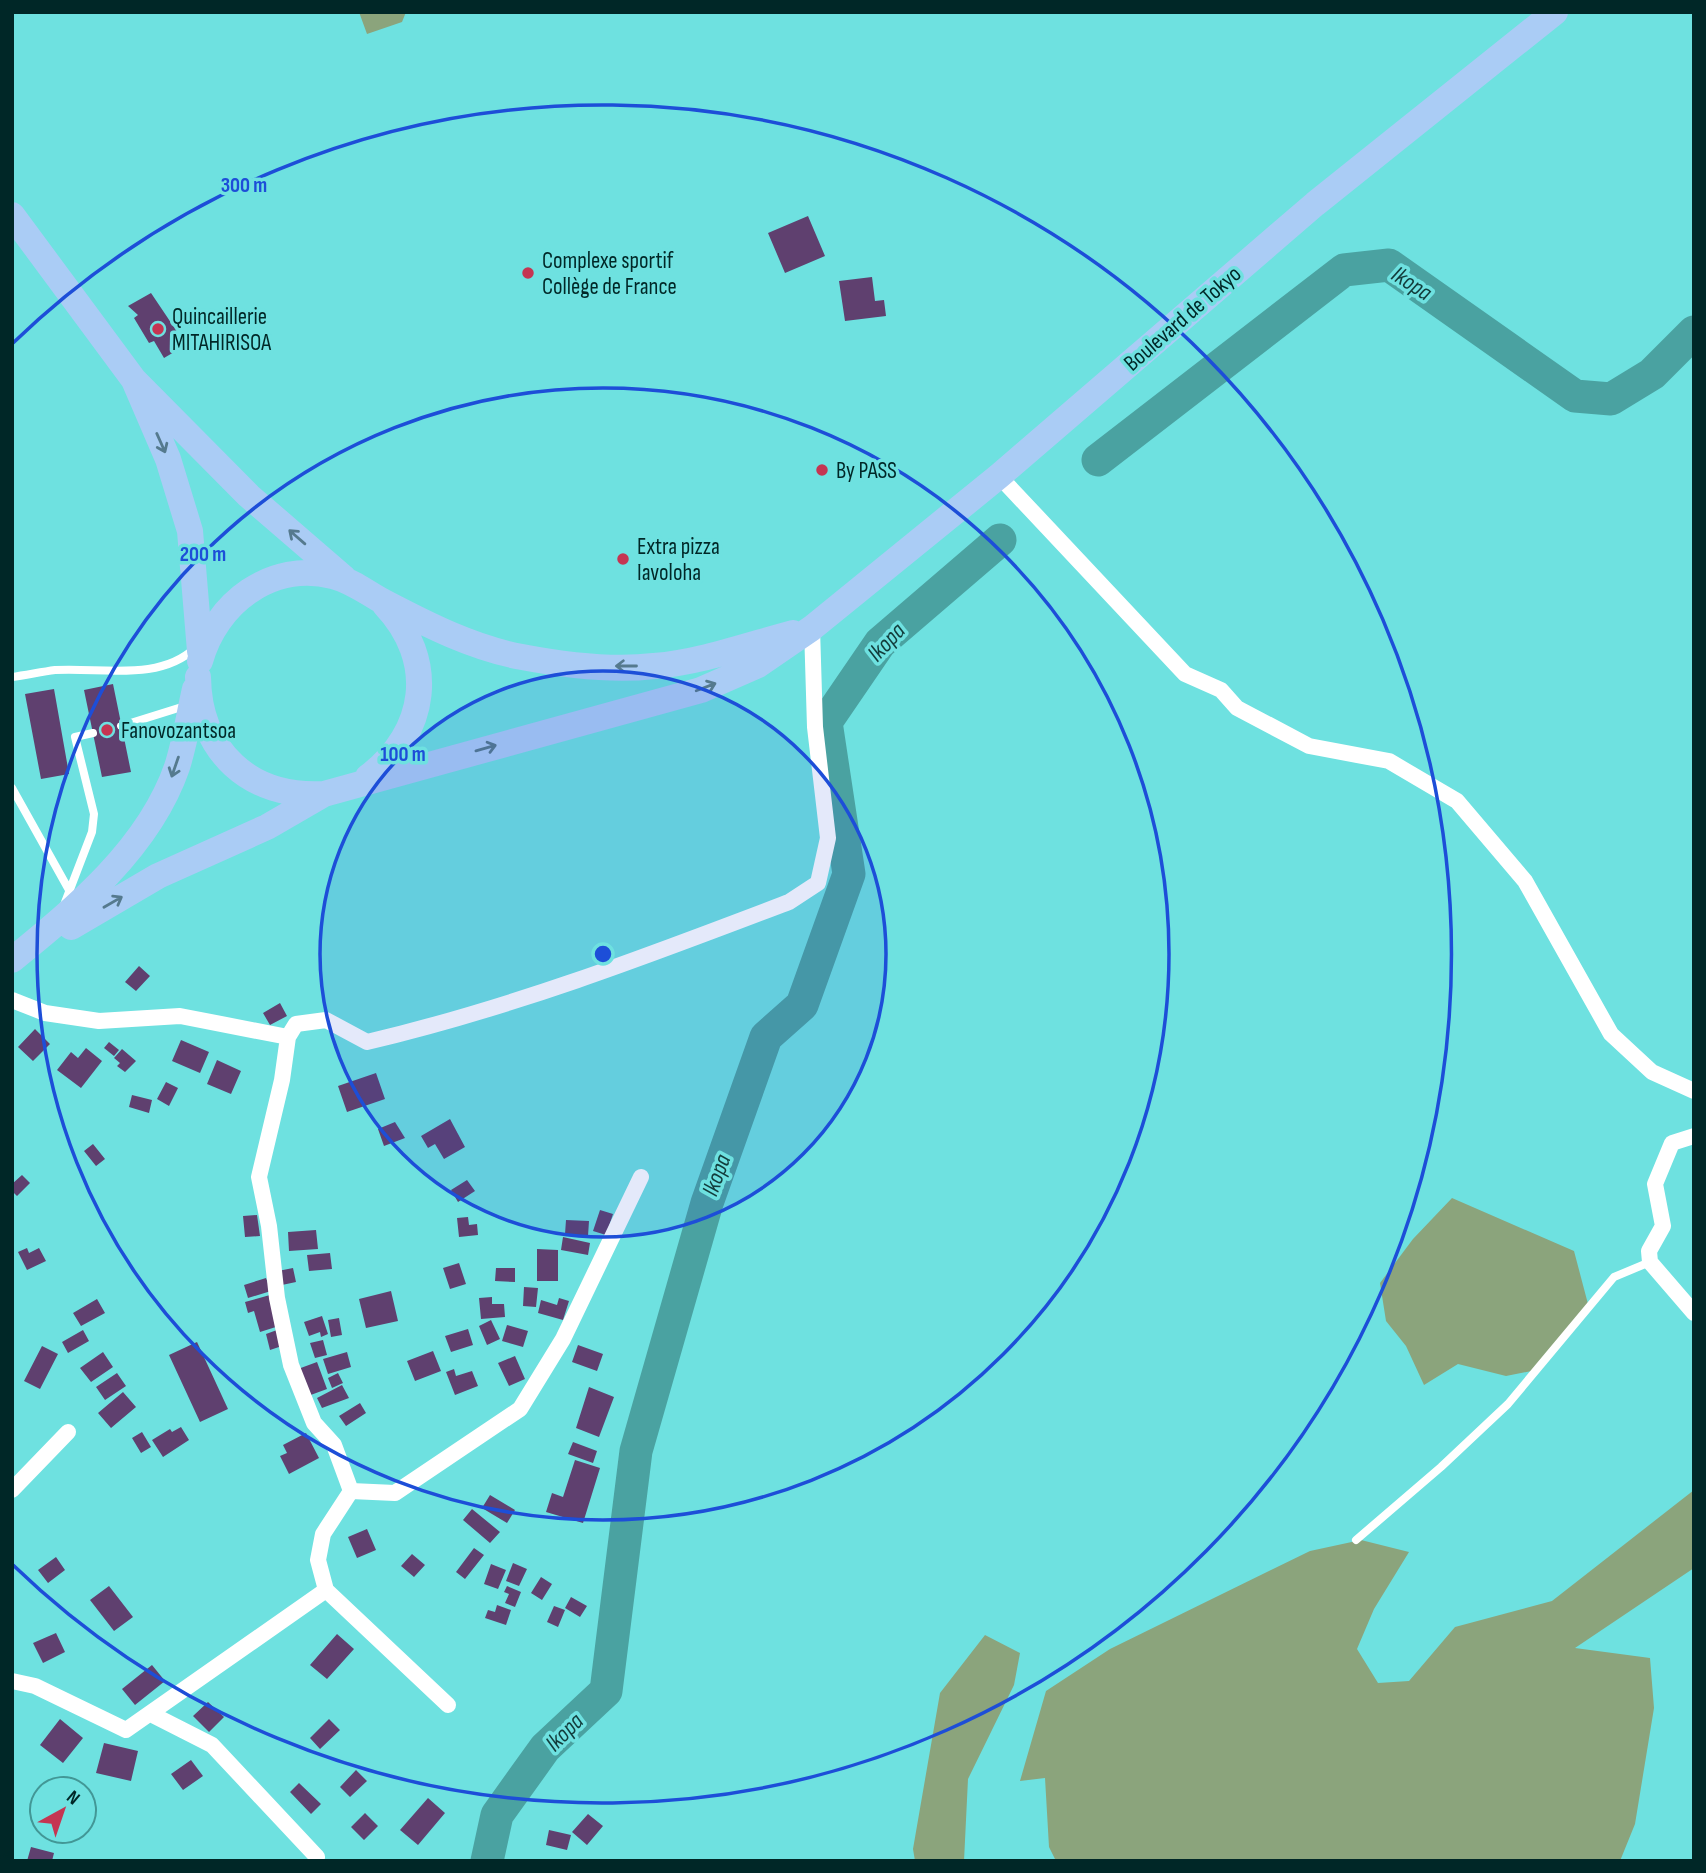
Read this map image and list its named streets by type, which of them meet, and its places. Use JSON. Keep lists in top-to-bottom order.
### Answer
{
  "streets": {
    "main road": ["Boulevard de Tokyo"]
  },
  "water": ["Ikopa"],
  "places": [
    "Complexe sportif Collège de France",
    "Quincaillerie MITAHIRISOA",
    "By PASS",
    "Extra pizza Iavoloha",
    "Fanovozantsoa"
  ],
  "north": "top right",
  "rings": ["300 m", "200 m", "100 m"]
}
